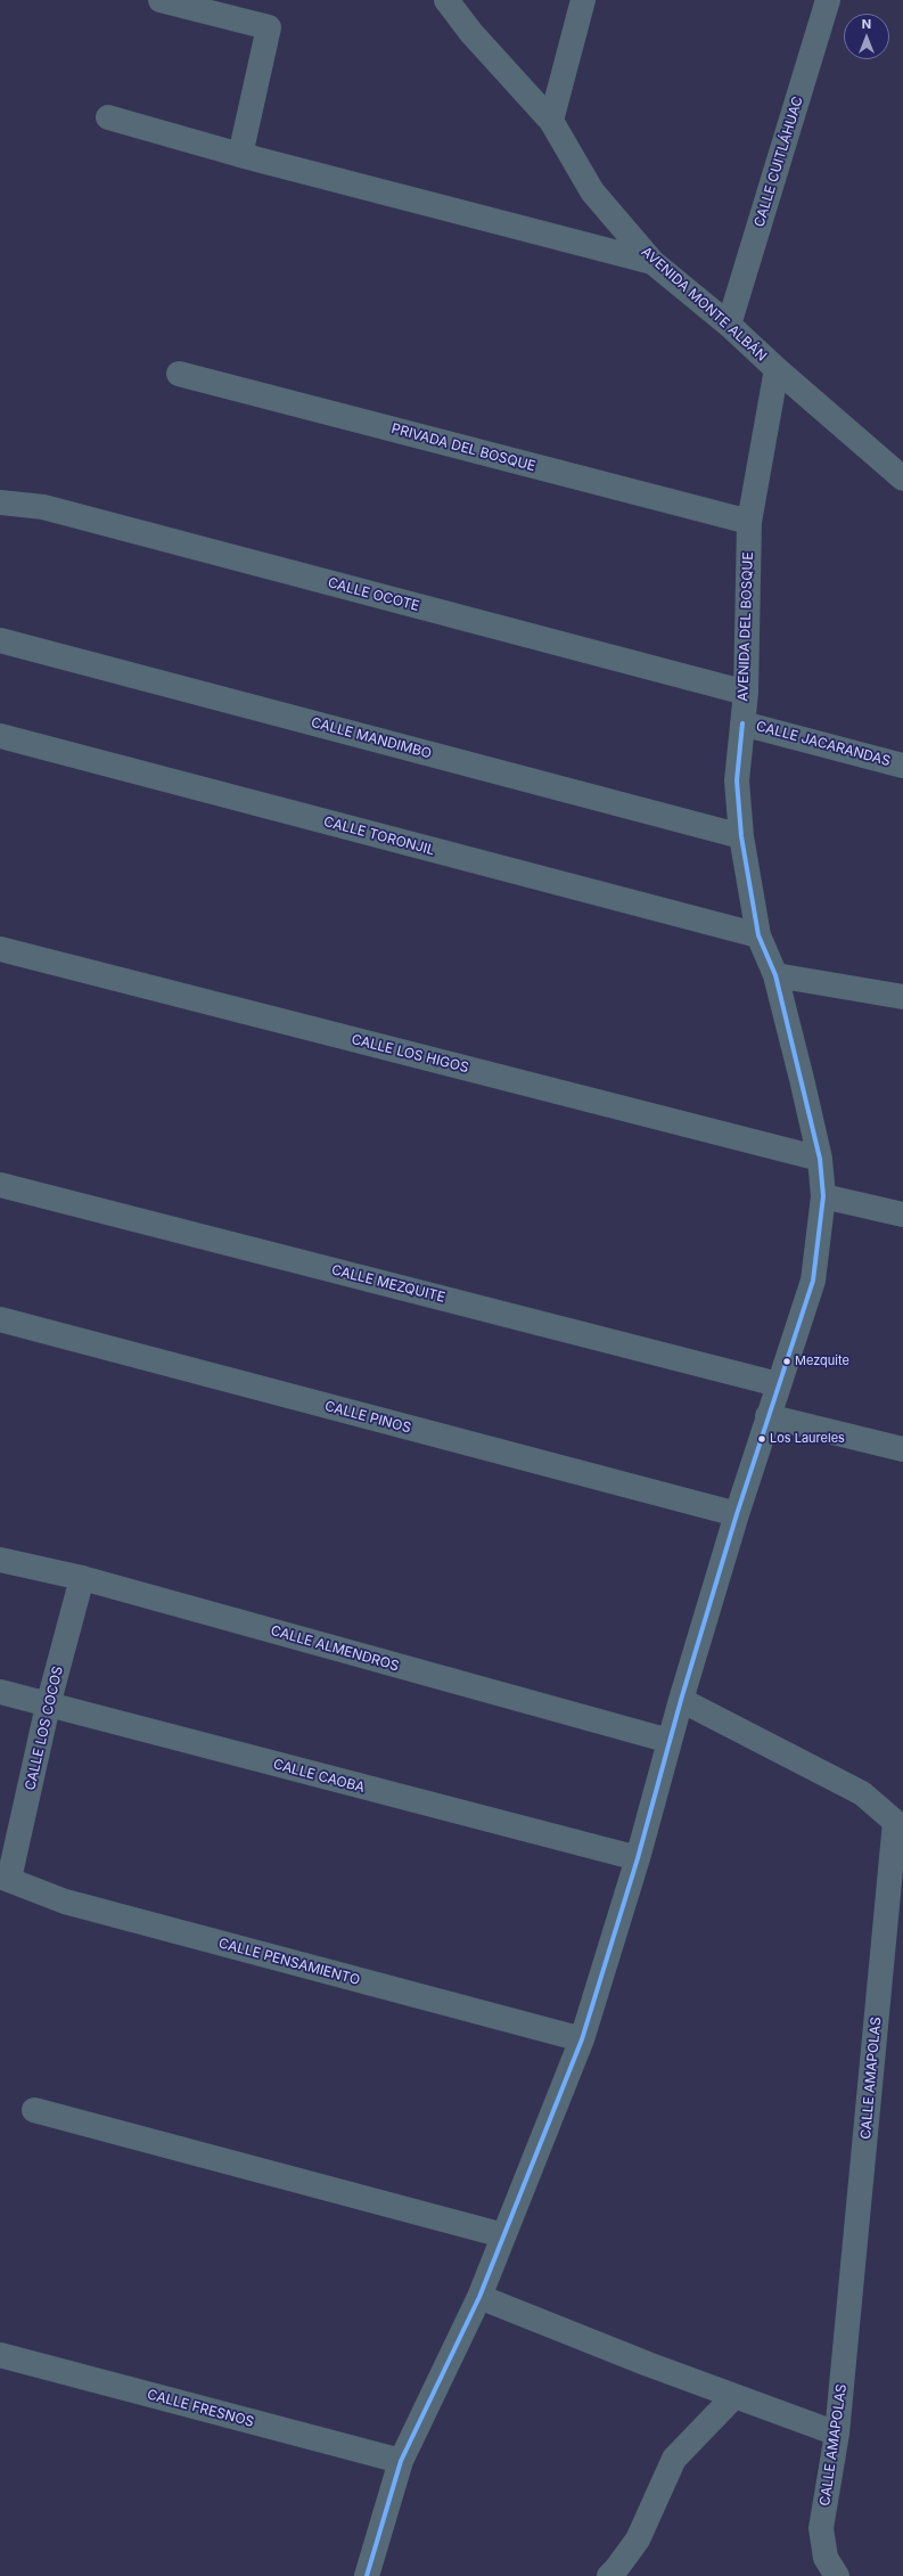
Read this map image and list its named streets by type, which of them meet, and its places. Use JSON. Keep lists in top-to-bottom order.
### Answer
{
  "streets": {
    "street": [
      "CALLE CUITLÁHUAC",
      "AVENIDA MONTE ALBÁN",
      "PRIVADA DEL BOSQUE",
      "CALLE OCOTE",
      "AVENIDA DEL BOSQUE",
      "CALLE MANDIMBO",
      "CALLE JACARANDAS",
      "CALLE TORONJIL",
      "CALLE LOS HIGOS",
      "CALLE MEZQUITE",
      "CALLE PINOS",
      "CALLE ALMENDROS",
      "CALLE LOS COCOS",
      "CALLE CAOBA",
      "CALLE PENSAMIENTO",
      "CALLE AMAPOLAS",
      "CALLE FRESNOS"
    ]
  },
  "crossings": [
    ["CALLE CUITLÁHUAC", "AVENIDA MONTE ALBÁN"],
    ["AVENIDA MONTE ALBÁN", "AVENIDA DEL BOSQUE"],
    ["PRIVADA DEL BOSQUE", "AVENIDA DEL BOSQUE"],
    ["CALLE OCOTE", "AVENIDA DEL BOSQUE"],
    ["AVENIDA DEL BOSQUE", "CALLE MANDIMBO"],
    ["AVENIDA DEL BOSQUE", "CALLE JACARANDAS"],
    ["AVENIDA DEL BOSQUE", "CALLE TORONJIL"],
    ["AVENIDA DEL BOSQUE", "CALLE LOS HIGOS"],
    ["AVENIDA DEL BOSQUE", "CALLE MEZQUITE"],
    ["AVENIDA DEL BOSQUE", "CALLE PINOS"],
    ["AVENIDA DEL BOSQUE", "CALLE ALMENDROS"],
    ["AVENIDA DEL BOSQUE", "CALLE CAOBA"],
    ["AVENIDA DEL BOSQUE", "CALLE PENSAMIENTO"],
    ["AVENIDA DEL BOSQUE", "CALLE AMAPOLAS"],
    ["AVENIDA DEL BOSQUE", "CALLE FRESNOS"],
    ["CALLE ALMENDROS", "CALLE LOS COCOS"],
    ["CALLE LOS COCOS", "CALLE CAOBA"],
    ["CALLE LOS COCOS", "CALLE PENSAMIENTO"]
  ],
  "places": ["Mezquite", "Los Laureles"],
  "north": "top"
}
